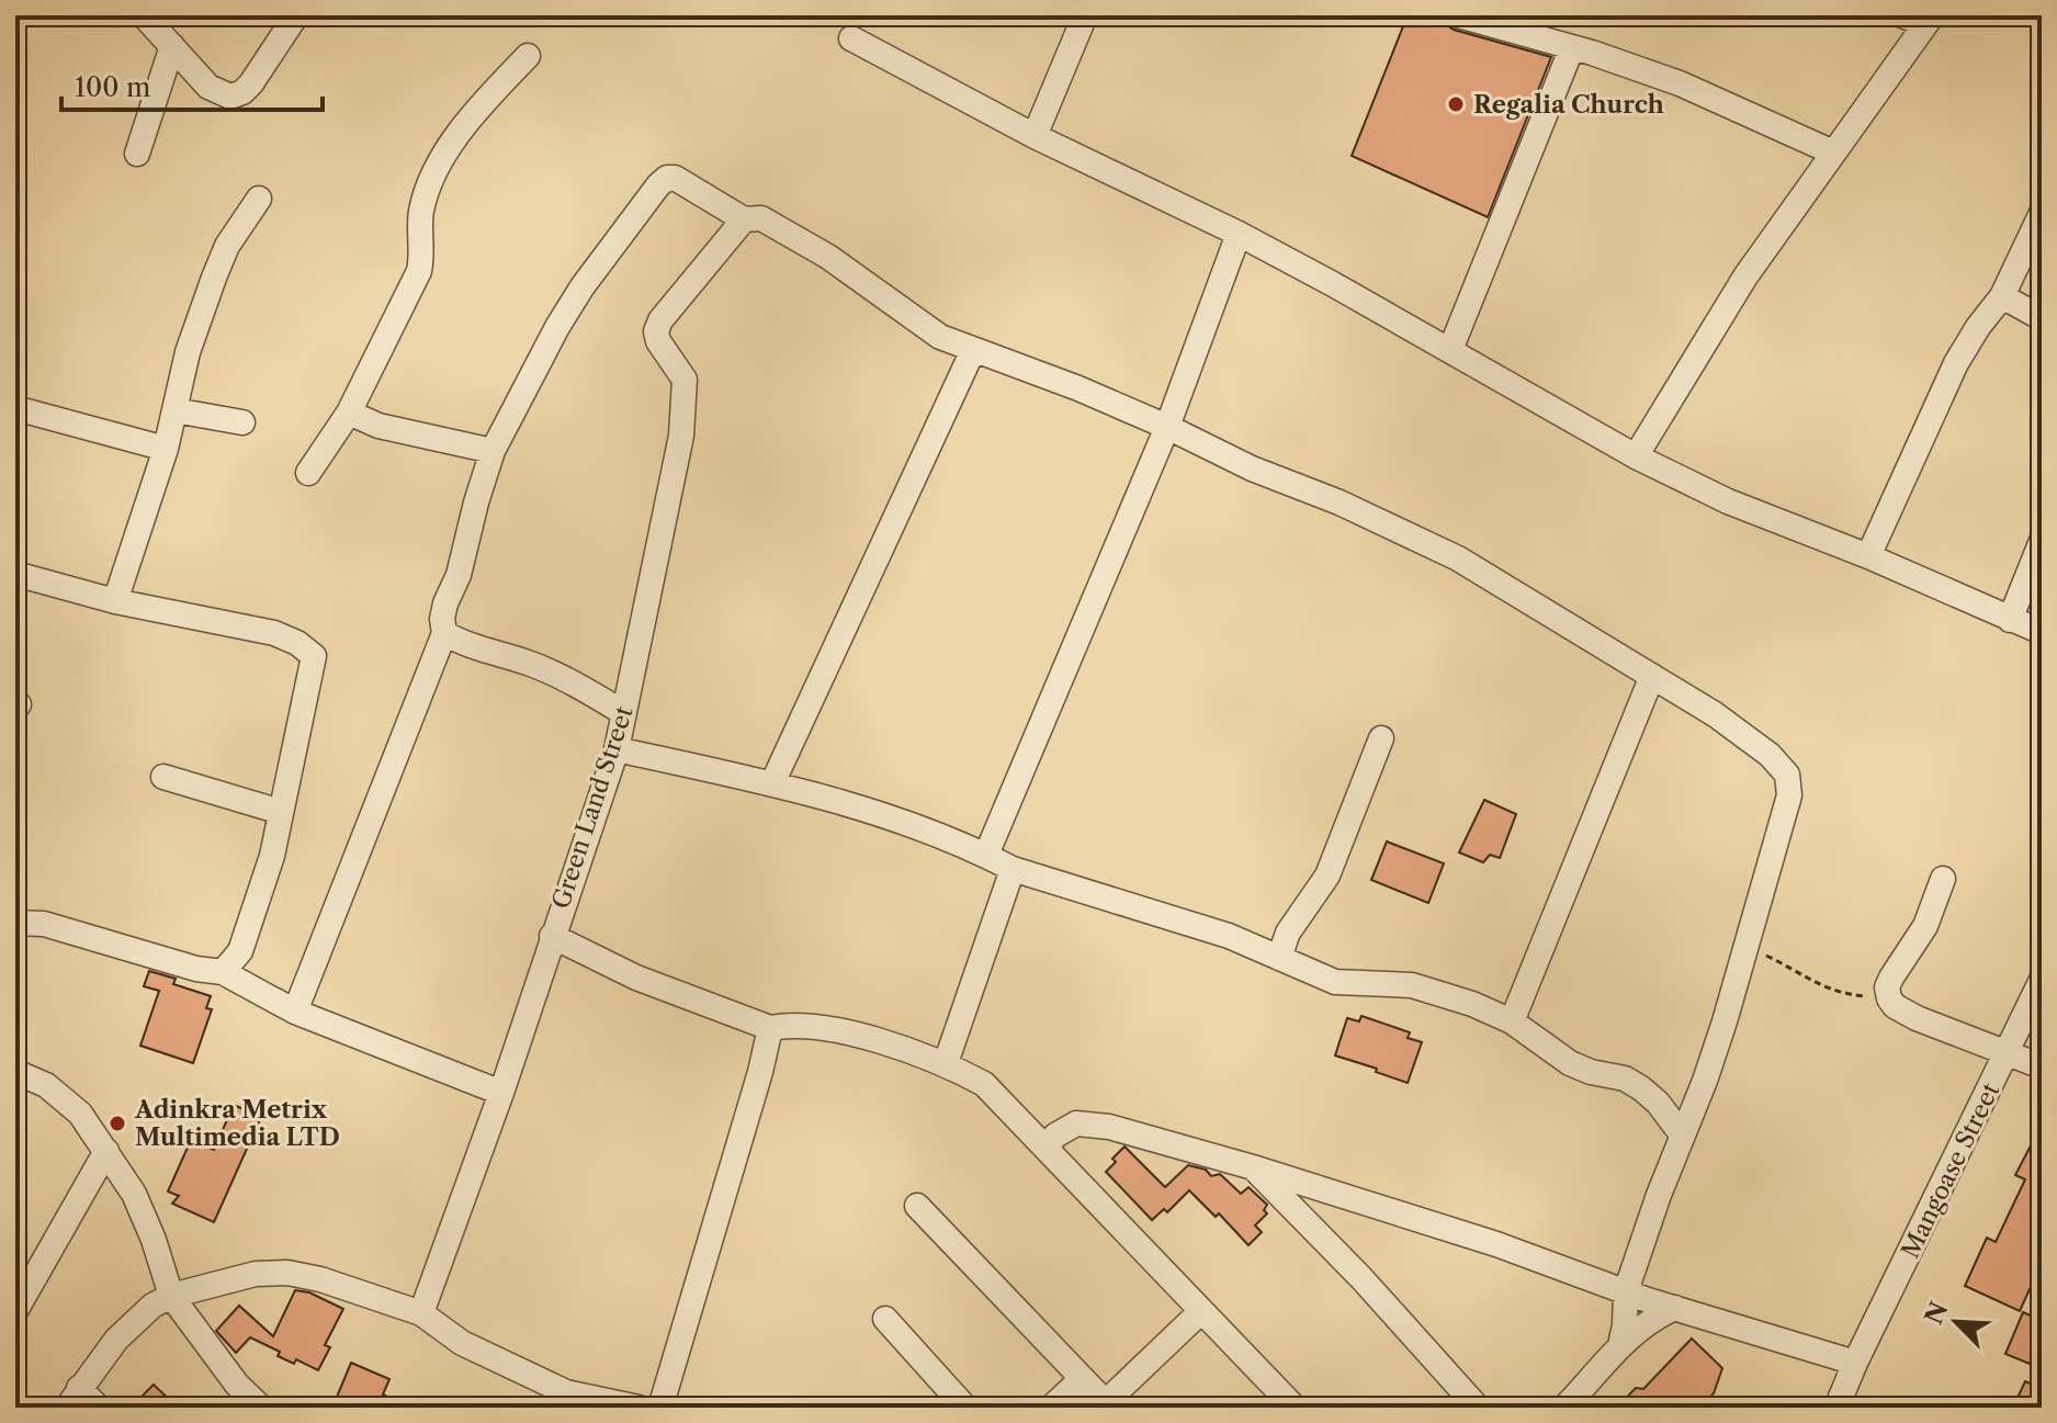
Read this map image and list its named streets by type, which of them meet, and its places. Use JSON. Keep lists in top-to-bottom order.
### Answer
{
  "streets": {
    "street": ["Green Land Street", "Mangoase Street"]
  },
  "places": ["Regalia Church", "Adinkra Metrix Multimedia LTD"],
  "scale_bar": "100 m",
  "north": "top left"
}
